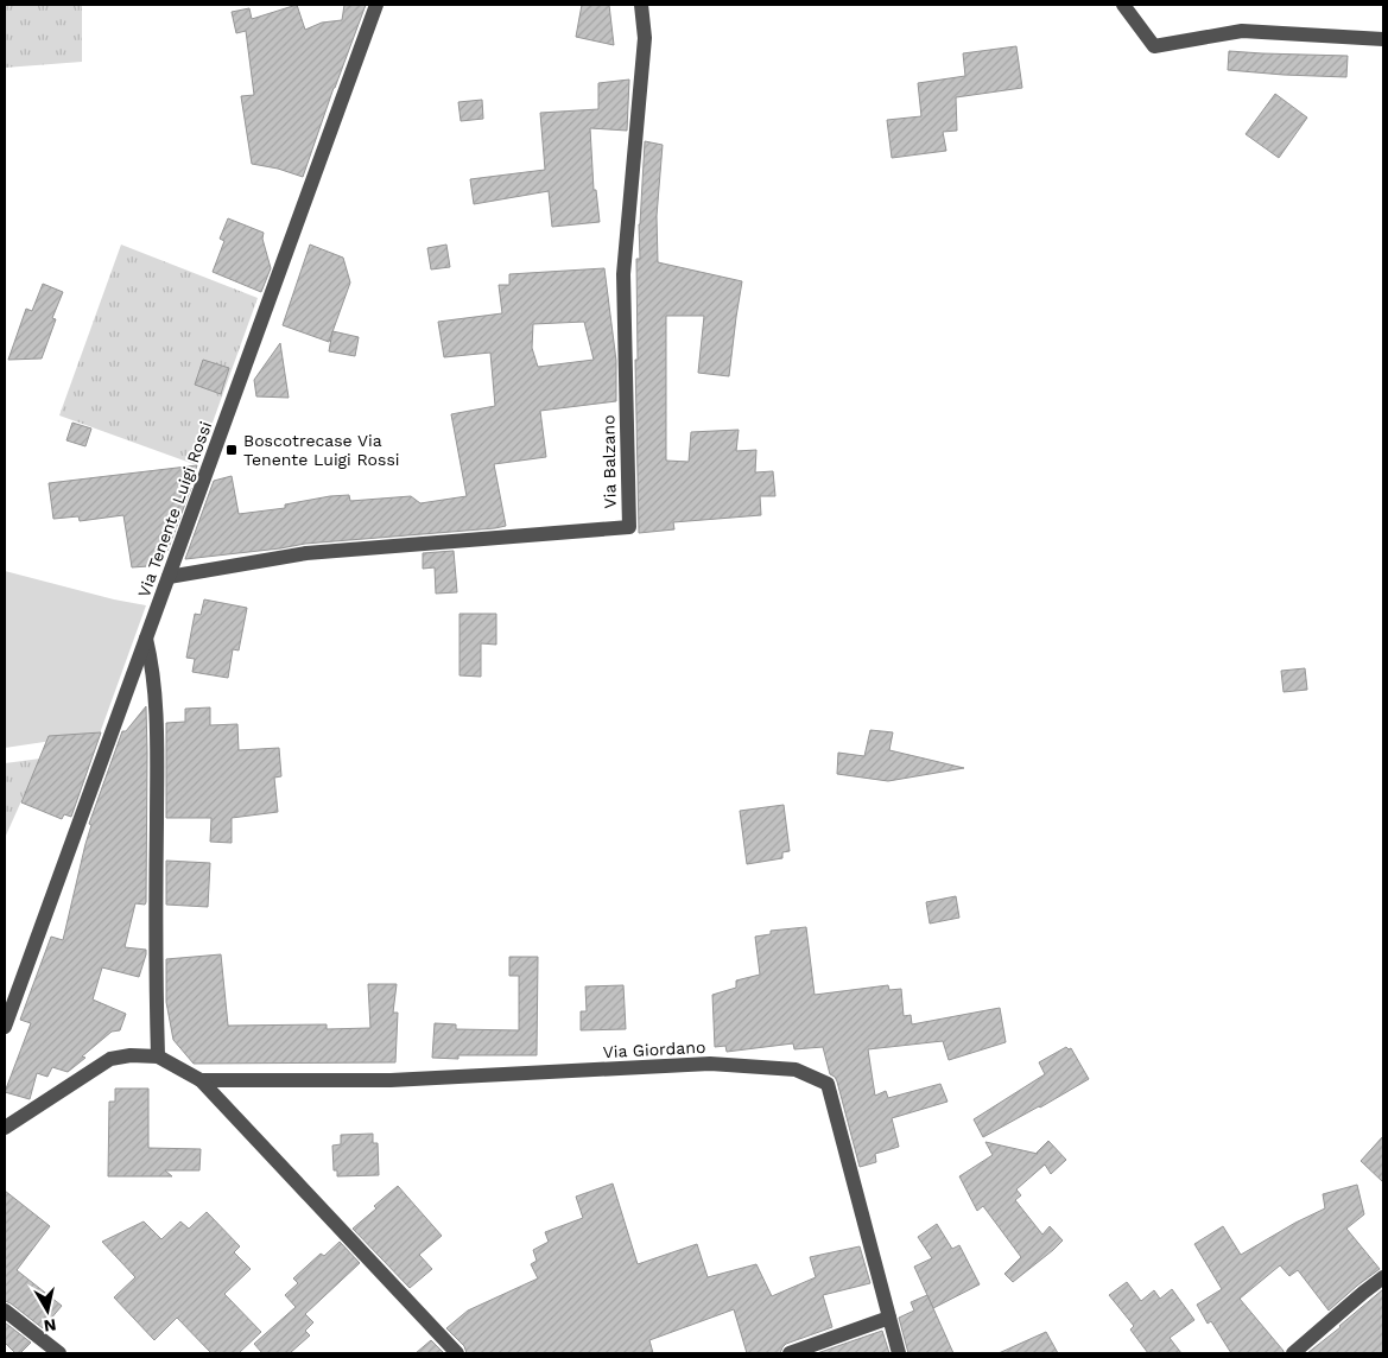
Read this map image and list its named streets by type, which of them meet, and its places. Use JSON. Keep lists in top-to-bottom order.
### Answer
{
  "streets": {
    "street": ["Via Balzano", "Via Tenente Luigi Rossi", "Via Giordano"]
  },
  "crossings": [
    ["Via Balzano", "Via Tenente Luigi Rossi"]
  ],
  "places": {
    "transit": ["Boscotrecase Via Tenente Luigi Rossi"]
  },
  "north": "bottom"
}
